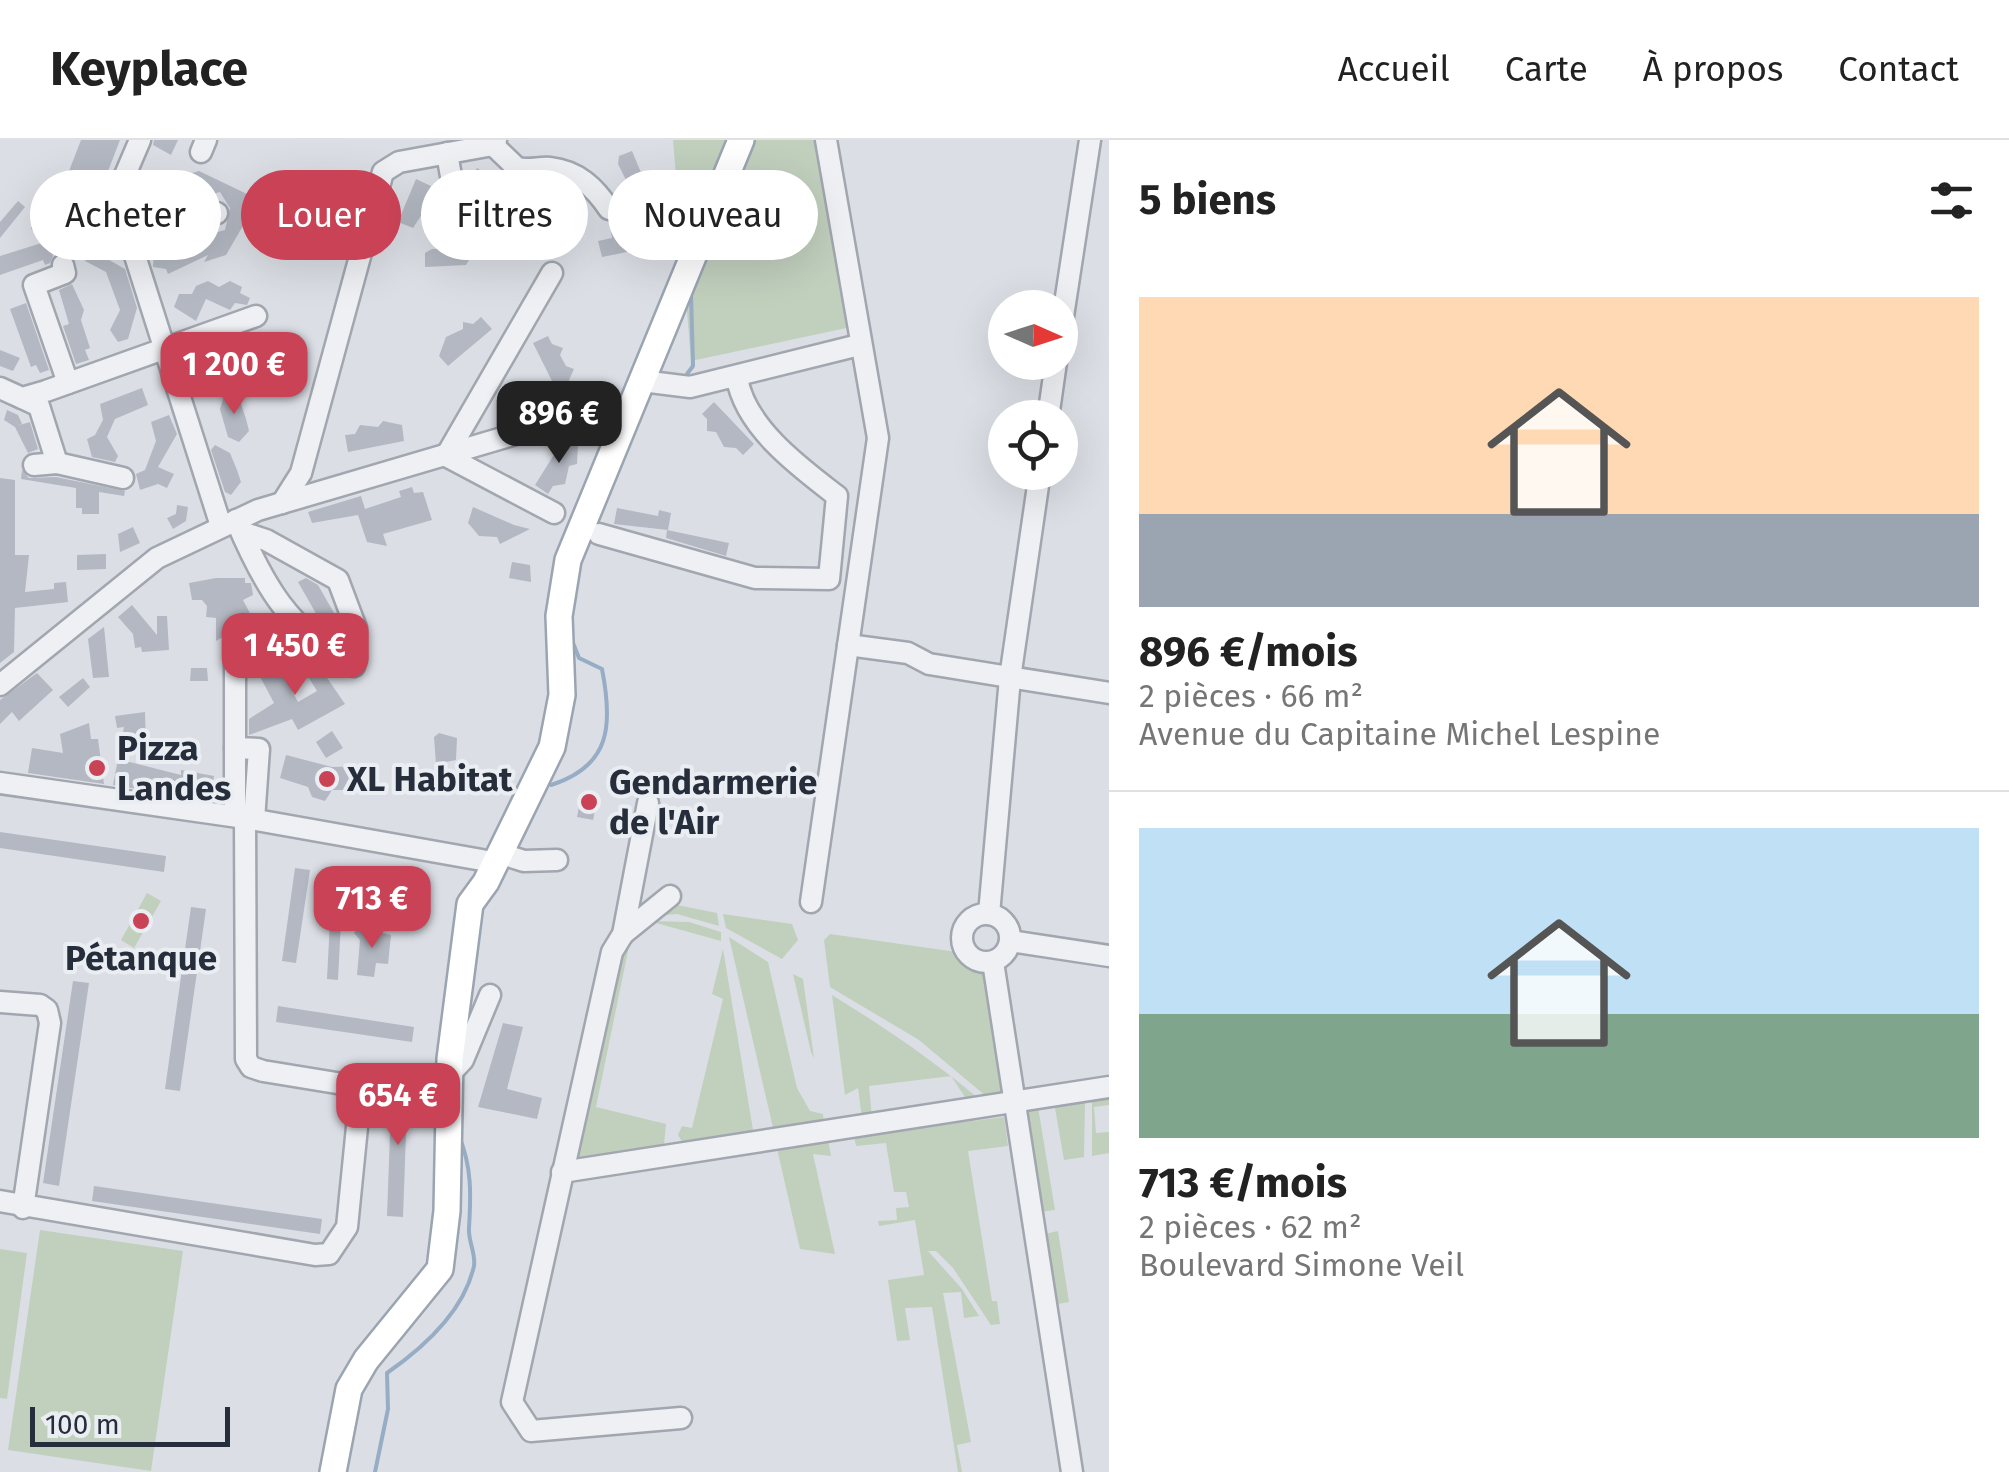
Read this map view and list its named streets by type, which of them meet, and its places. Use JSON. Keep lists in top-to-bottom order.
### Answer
{
  "places": [
    "Pizza Landes",
    "XL Habitat",
    "Gendarmerie de l'Air",
    "Pétanque"
  ],
  "scale_bar": "100 m",
  "north": "right",
  "page": {
    "header": "Keyplace",
    "nav": [
      "Accueil",
      "Carte",
      "À propos",
      "Contact"
    ],
    "heading": "5 biens",
    "chip": [
      "Acheter",
      "Louer",
      "Filtres",
      "Nouveau"
    ],
    "list": [
      {
        "name": "896 €/mois",
        "note": "2 pièces · 66 m² · Avenue du Capitaine Michel Lespine"
      },
      {
        "name": "713 €/mois",
        "note": "2 pièces · 62 m² · Boulevard Simone Veil"
      }
    ],
    "price": [
      "1 200 €",
      "896 €",
      "1 450 €",
      "713 €",
      "654 €"
    ],
    "scale": "100 m"
  }
}
